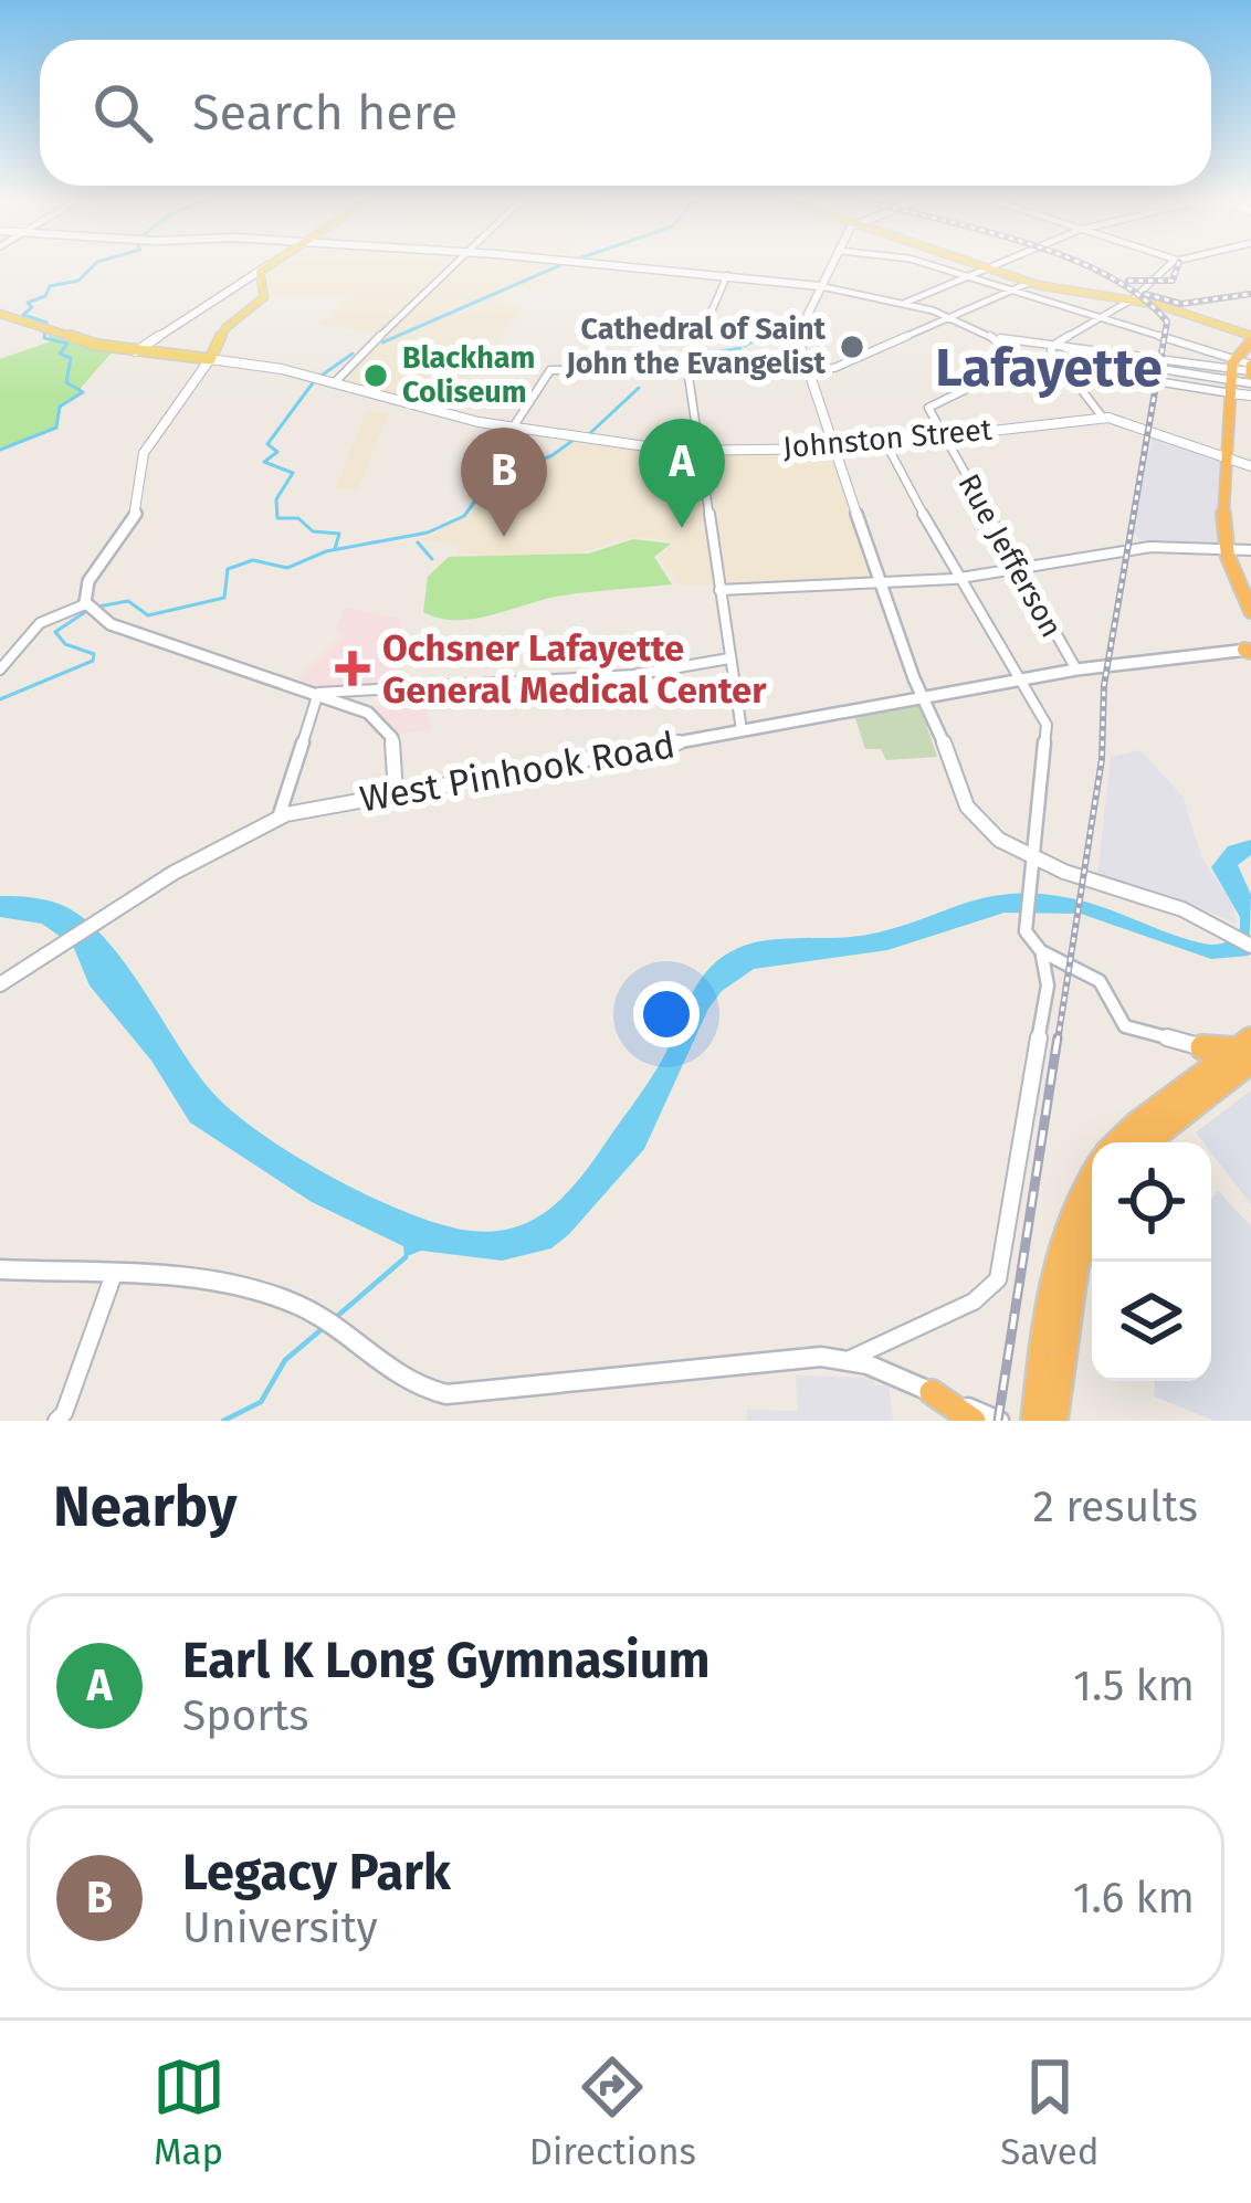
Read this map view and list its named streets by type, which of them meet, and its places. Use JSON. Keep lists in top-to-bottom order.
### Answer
{
  "streets": {
    "main road": ["Johnston Street", "West Pinhook Road"],
    "street": ["Rue Jefferson"]
  },
  "crossings": [
    ["Johnston Street", "Rue Jefferson"],
    ["Rue Jefferson", "West Pinhook Road"]
  ],
  "districts": ["Lafayette"],
  "places": {
    "other": ["Cathedral of Saint John the Evangelist", "Blackham Coliseum"],
    "health": ["Ochsner Lafayette General Medical Center"]
  },
  "page": {
    "search": "Search here",
    "pins": ["A", "B"],
    "heading": ["Nearby", "2 results"],
    "list": [
      {
        "mark": "A",
        "name": "Earl K Long Gymnasium",
        "note": "Sports",
        "value": "1.5 km"
      },
      {
        "mark": "B",
        "name": "Legacy Park",
        "note": "University",
        "value": "1.6 km"
      }
    ],
    "nav": ["Map", "Directions", "Saved"]
  }
}
